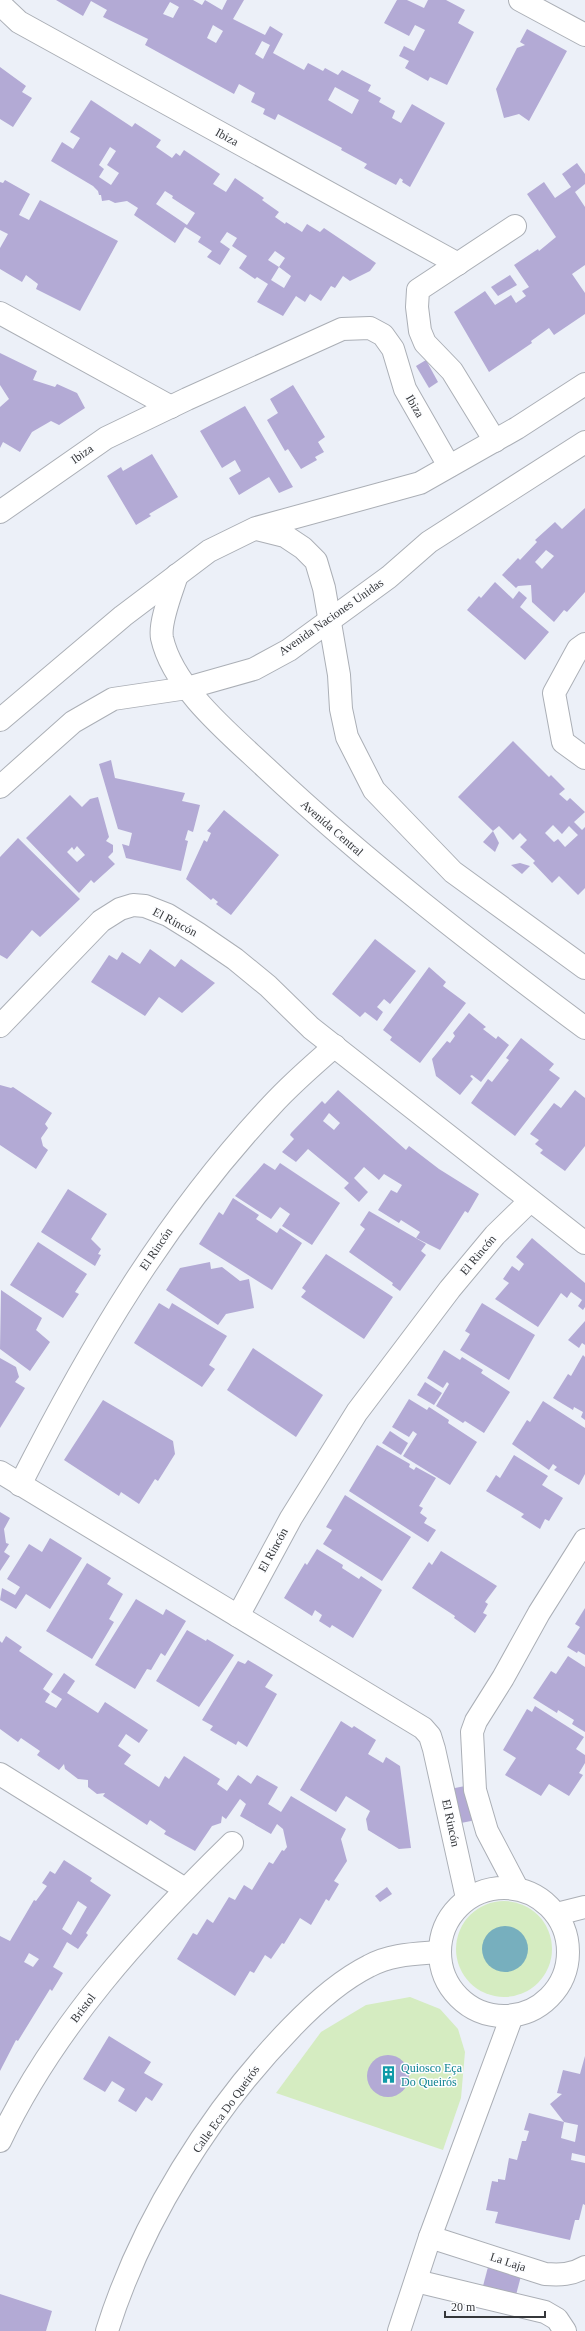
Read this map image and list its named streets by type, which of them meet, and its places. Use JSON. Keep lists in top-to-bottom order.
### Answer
{
  "streets": {
    "street": [
      "Ibiza",
      "Avenida Naciones Unidas",
      "Avenida Central",
      "El Rincón",
      "Bristol",
      "Calle Eca Do Queirós",
      "La Laja"
    ]
  },
  "crossings": [
    ["Avenida Naciones Unidas", "Avenida Central"],
    ["El Rincón", "Calle Eca Do Queirós"]
  ],
  "places": {
    "building": ["Quiosco Eça Do Queirós"]
  },
  "scale_bar": "20 m"
}
